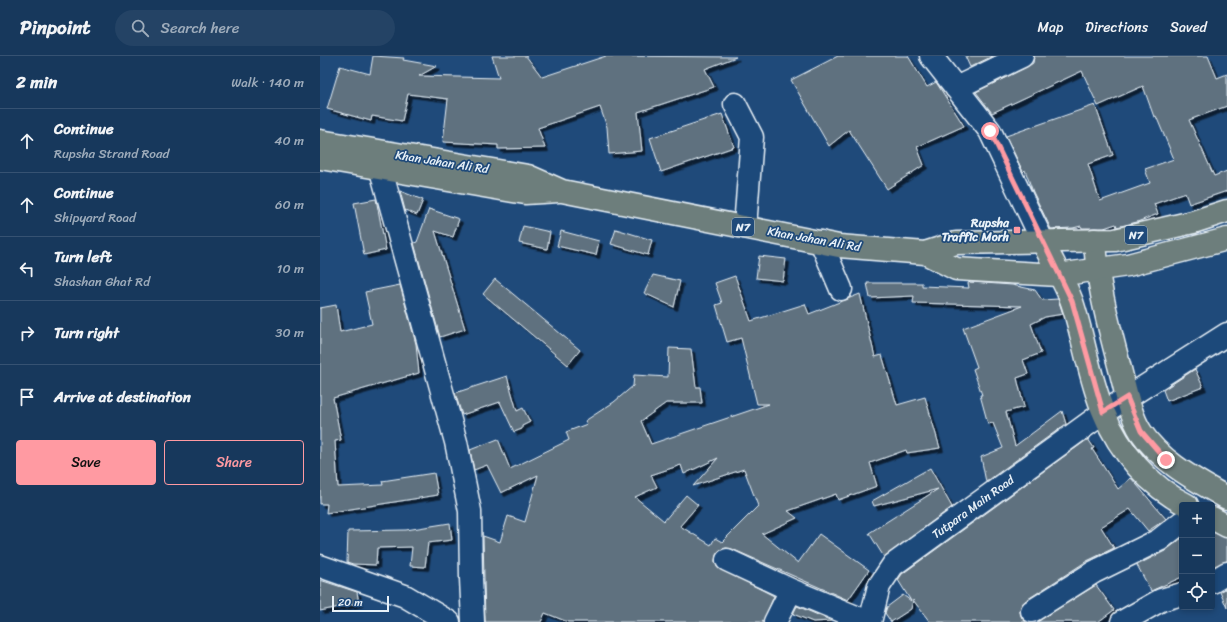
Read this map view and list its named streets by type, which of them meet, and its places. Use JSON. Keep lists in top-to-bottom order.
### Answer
{
  "streets": {
    "main road": ["Khan Jahan Ali Rd", "N7"],
    "street": ["Tutpara Main Road"]
  },
  "crossings": [
    ["Khan Jahan Ali Rd", "N7"]
  ],
  "places": {
    "transit": ["Rupsha Traffic Morh"]
  },
  "scale_bar": "20 m",
  "page": {
    "header": "Pinpoint",
    "search": "Search here",
    "nav": ["Map", "Directions", "Saved"],
    "heading": ["2 min", "Walk · 140 m"],
    "list": [
      ["Continue", "Rupsha Strand Road", "40 m"],
      ["Continue", "Shipyard Road", "60 m"],
      ["Turn left", "Shashan Ghat Rd", "10 m"],
      ["Turn right", "30 m"],
      "Arrive at destination"
    ],
    "buttons": ["Save", "Share"],
    "map_buttons": ["+", "−"],
    "scale": "20 m"
  }
}
